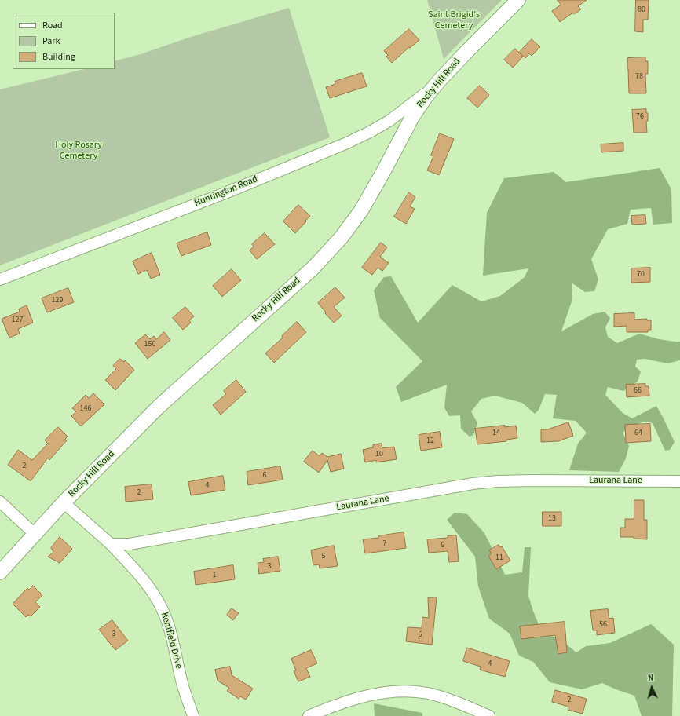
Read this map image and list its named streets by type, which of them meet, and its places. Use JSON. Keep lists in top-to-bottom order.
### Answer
{
  "streets": {
    "street": [
      "Rocky Hill Road",
      "Huntington Road",
      "Laurana Lane",
      "Kentfield Drive"
    ]
  },
  "crossings": [
    ["Rocky Hill Road", "Huntington Road"],
    ["Laurana Lane", "Kentfield Drive"]
  ],
  "parks": ["Saint Brigid's Cemetery", "Holy Rosary Cemetery"],
  "house_numbers": [
    "80",
    "78",
    "76",
    "70",
    "129",
    "127",
    "150",
    "66",
    "146",
    "14",
    "64",
    "12",
    "10",
    "2",
    "6",
    "4",
    "2",
    "13",
    "7",
    "9",
    "5",
    "11",
    "3",
    "1",
    "56",
    "3",
    "6",
    "4",
    "2"
  ],
  "legend": ["Road", "Park", "Building"],
  "north": "top"
}
